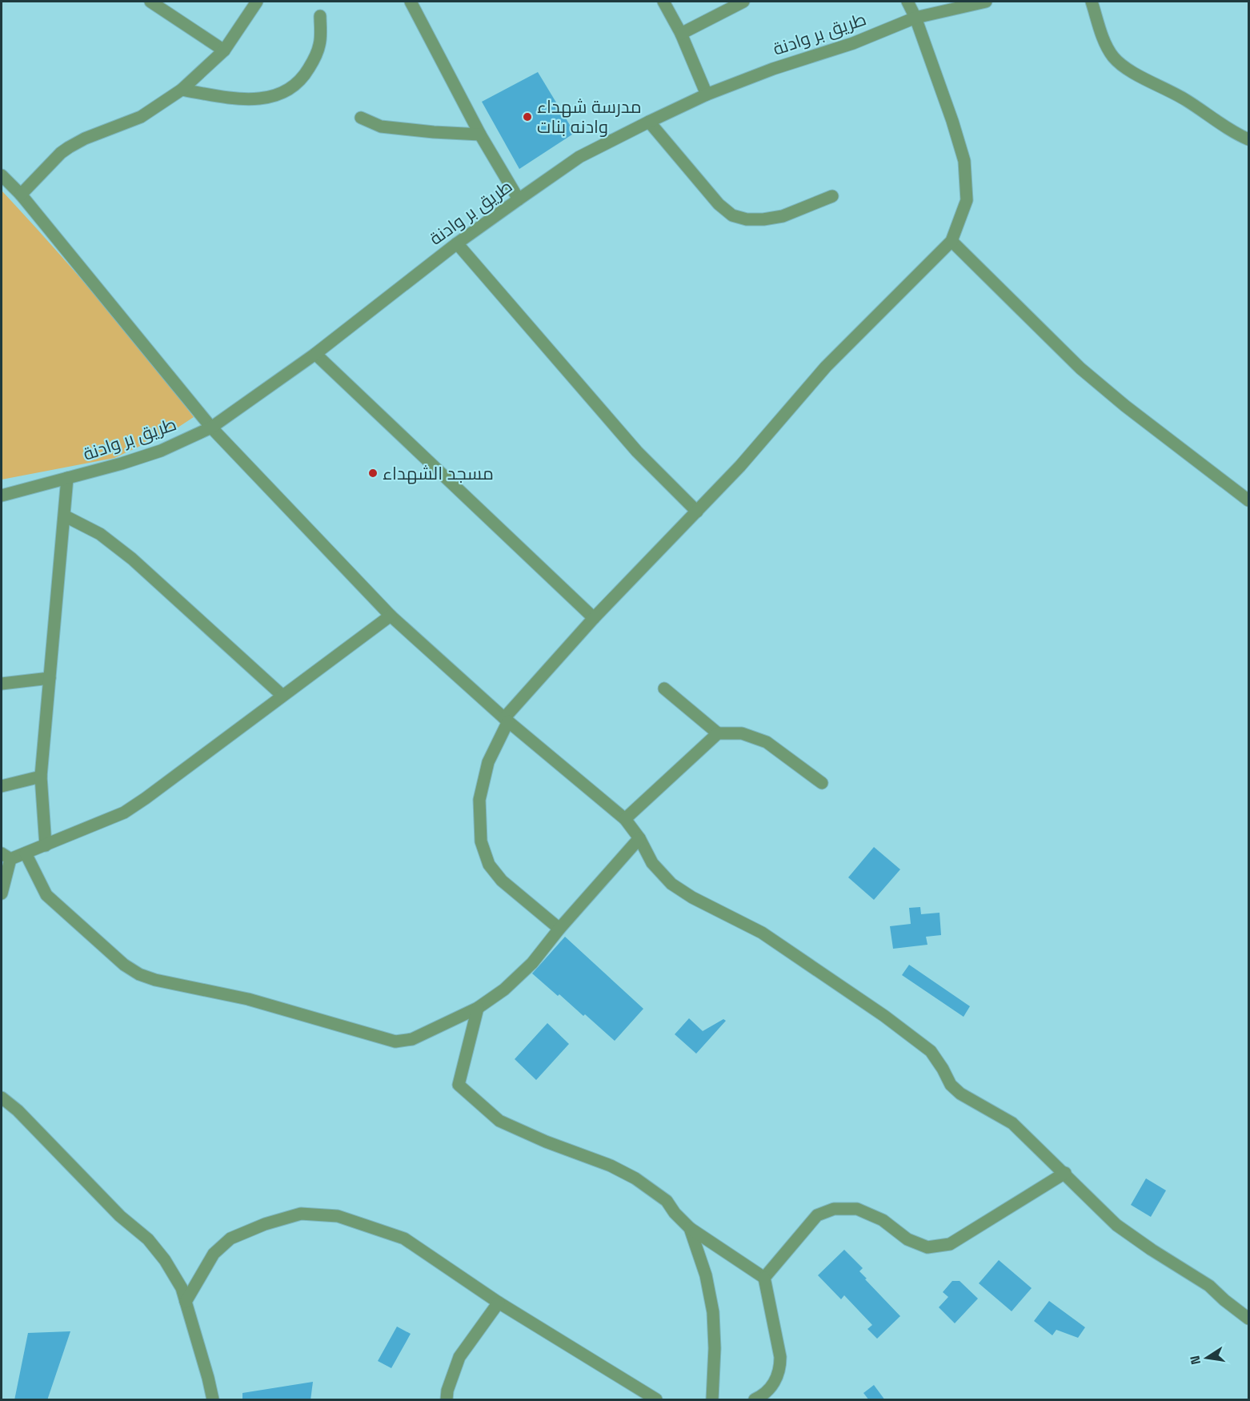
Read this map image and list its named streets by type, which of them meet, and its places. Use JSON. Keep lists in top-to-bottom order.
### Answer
{
  "streets": {
    "street": ["طريق بر وادنة"]
  },
  "places": ["مدرسة شهداء وادنه بنات", "مسجد الشهداء"],
  "north": "left"
}
